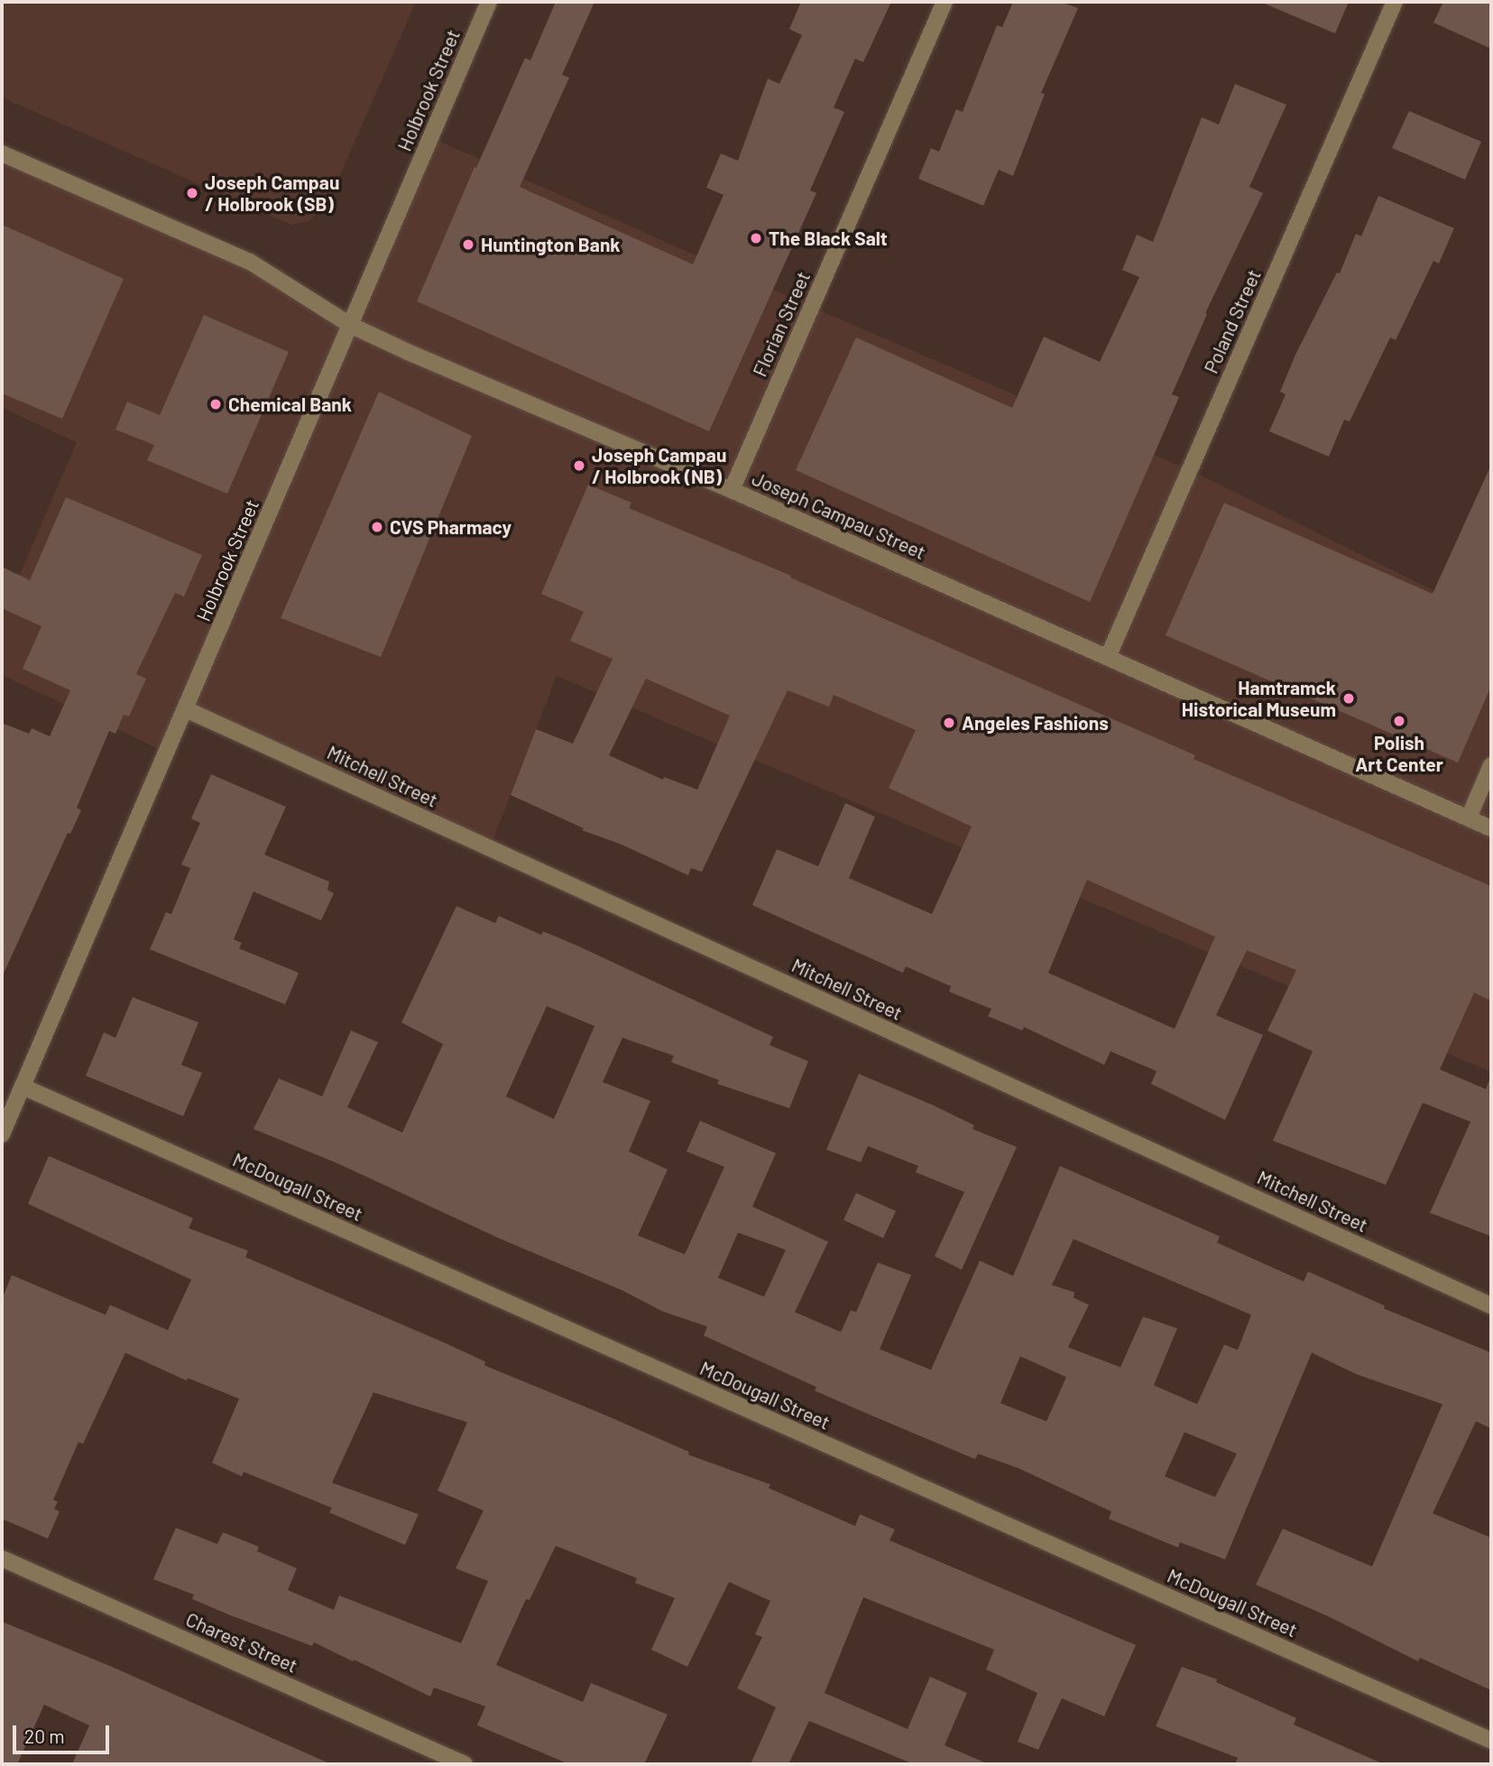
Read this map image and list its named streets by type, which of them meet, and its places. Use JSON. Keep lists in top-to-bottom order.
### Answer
{
  "streets": {
    "street": [
      "Holbrook Street",
      "Poland Street",
      "Florian Street",
      "Joseph Campau Street",
      "Mitchell Street",
      "McDougall Street",
      "Charest Street"
    ]
  },
  "crossings": [
    ["Holbrook Street", "Joseph Campau Street"],
    ["Holbrook Street", "Mitchell Street"],
    ["Holbrook Street", "McDougall Street"],
    ["Poland Street", "Joseph Campau Street"],
    ["Florian Street", "Joseph Campau Street"]
  ],
  "places": [
    "Joseph Campau / Holbrook (SB)",
    "The Black Salt",
    "Huntington Bank",
    "Chemical Bank",
    "Joseph Campau / Holbrook (NB)",
    "CVS Pharmacy",
    "Hamtramck Historical Museum",
    "Polish Art Center",
    "Angeles Fashions"
  ],
  "scale_bar": "20 m"
}
